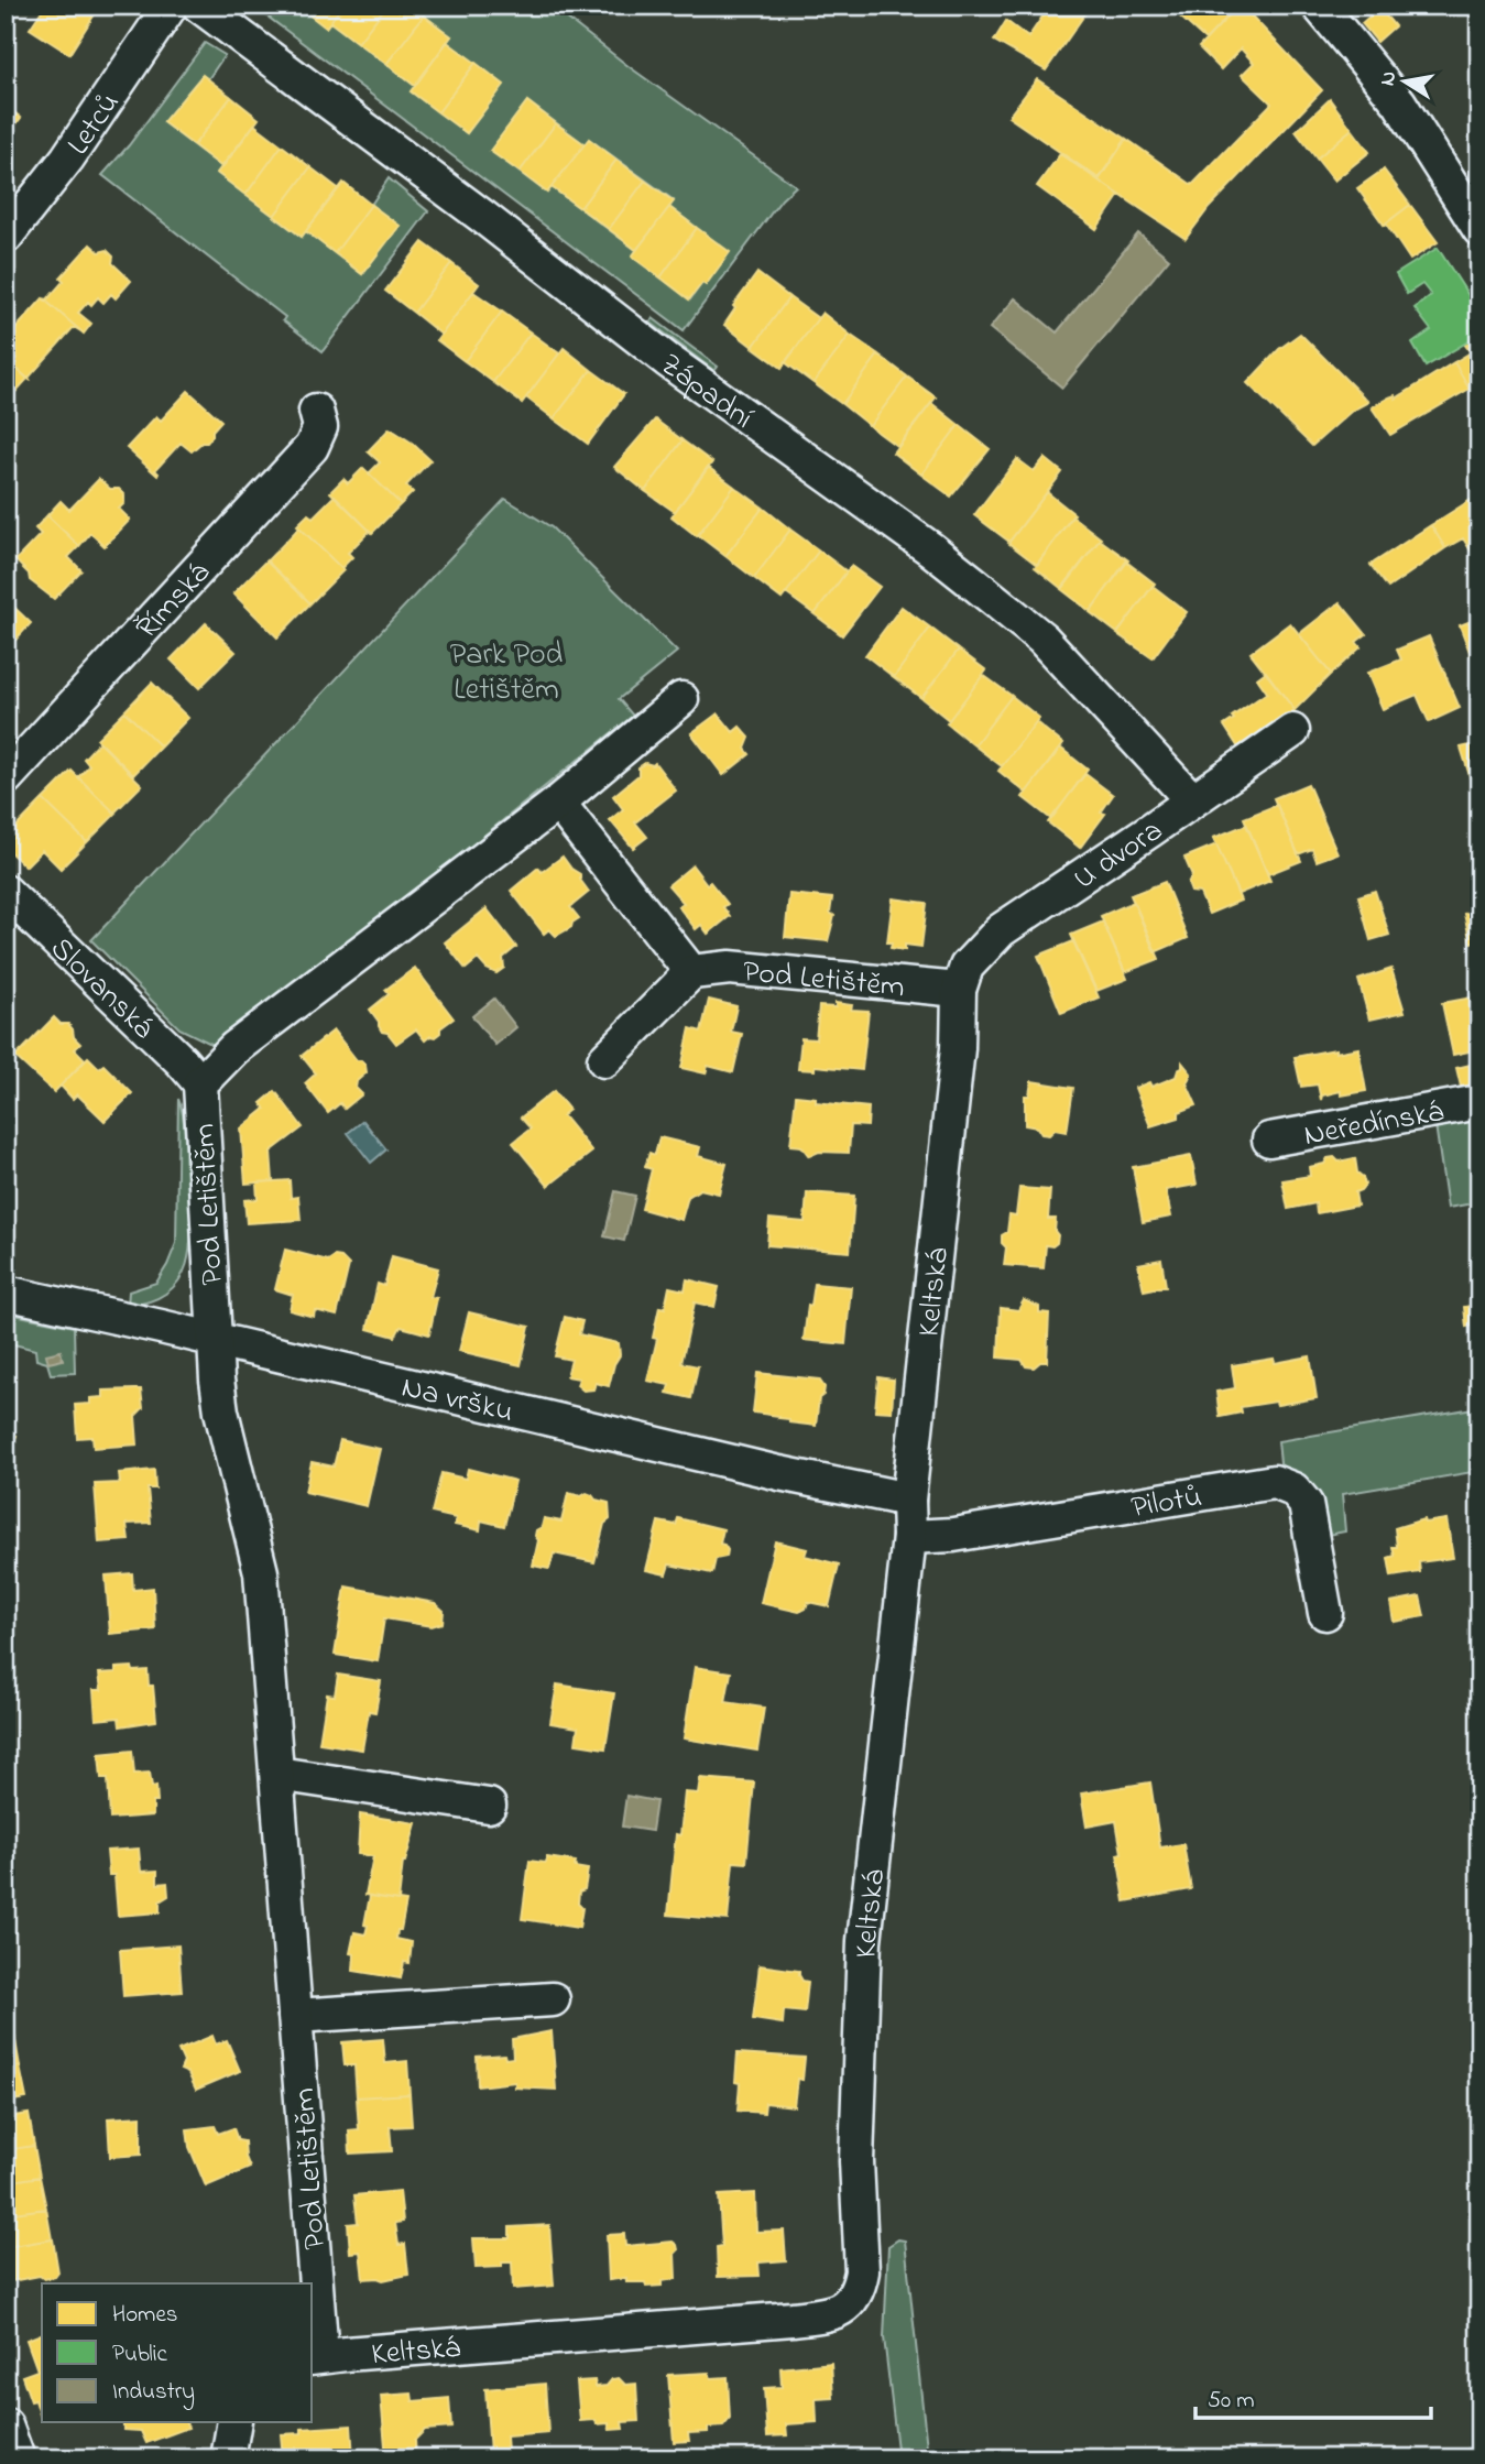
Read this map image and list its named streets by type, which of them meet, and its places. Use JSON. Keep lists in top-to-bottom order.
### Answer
{
  "streets": {
    "street": [
      "Letců",
      "Západní",
      "Římská",
      "U dvora",
      "Pod Letištěm",
      "Slovanská",
      "Neředínská",
      "Keltská",
      "Na vršku",
      "Pilotů"
    ]
  },
  "crossings": [
    ["Západní", "U dvora"],
    ["U dvora", "Pod Letištěm"],
    ["U dvora", "Keltská"],
    ["Pod Letištěm", "Slovanská"],
    ["Pod Letištěm", "Keltská"],
    ["Pod Letištěm", "Na vršku"],
    ["Keltská", "Na vršku"],
    ["Keltská", "Pilotů"]
  ],
  "parks": ["Park Pod Letištěm"],
  "legend": ["Homes", "Public", "Industry"],
  "scale_bar": "50 m",
  "north": "left"
}
